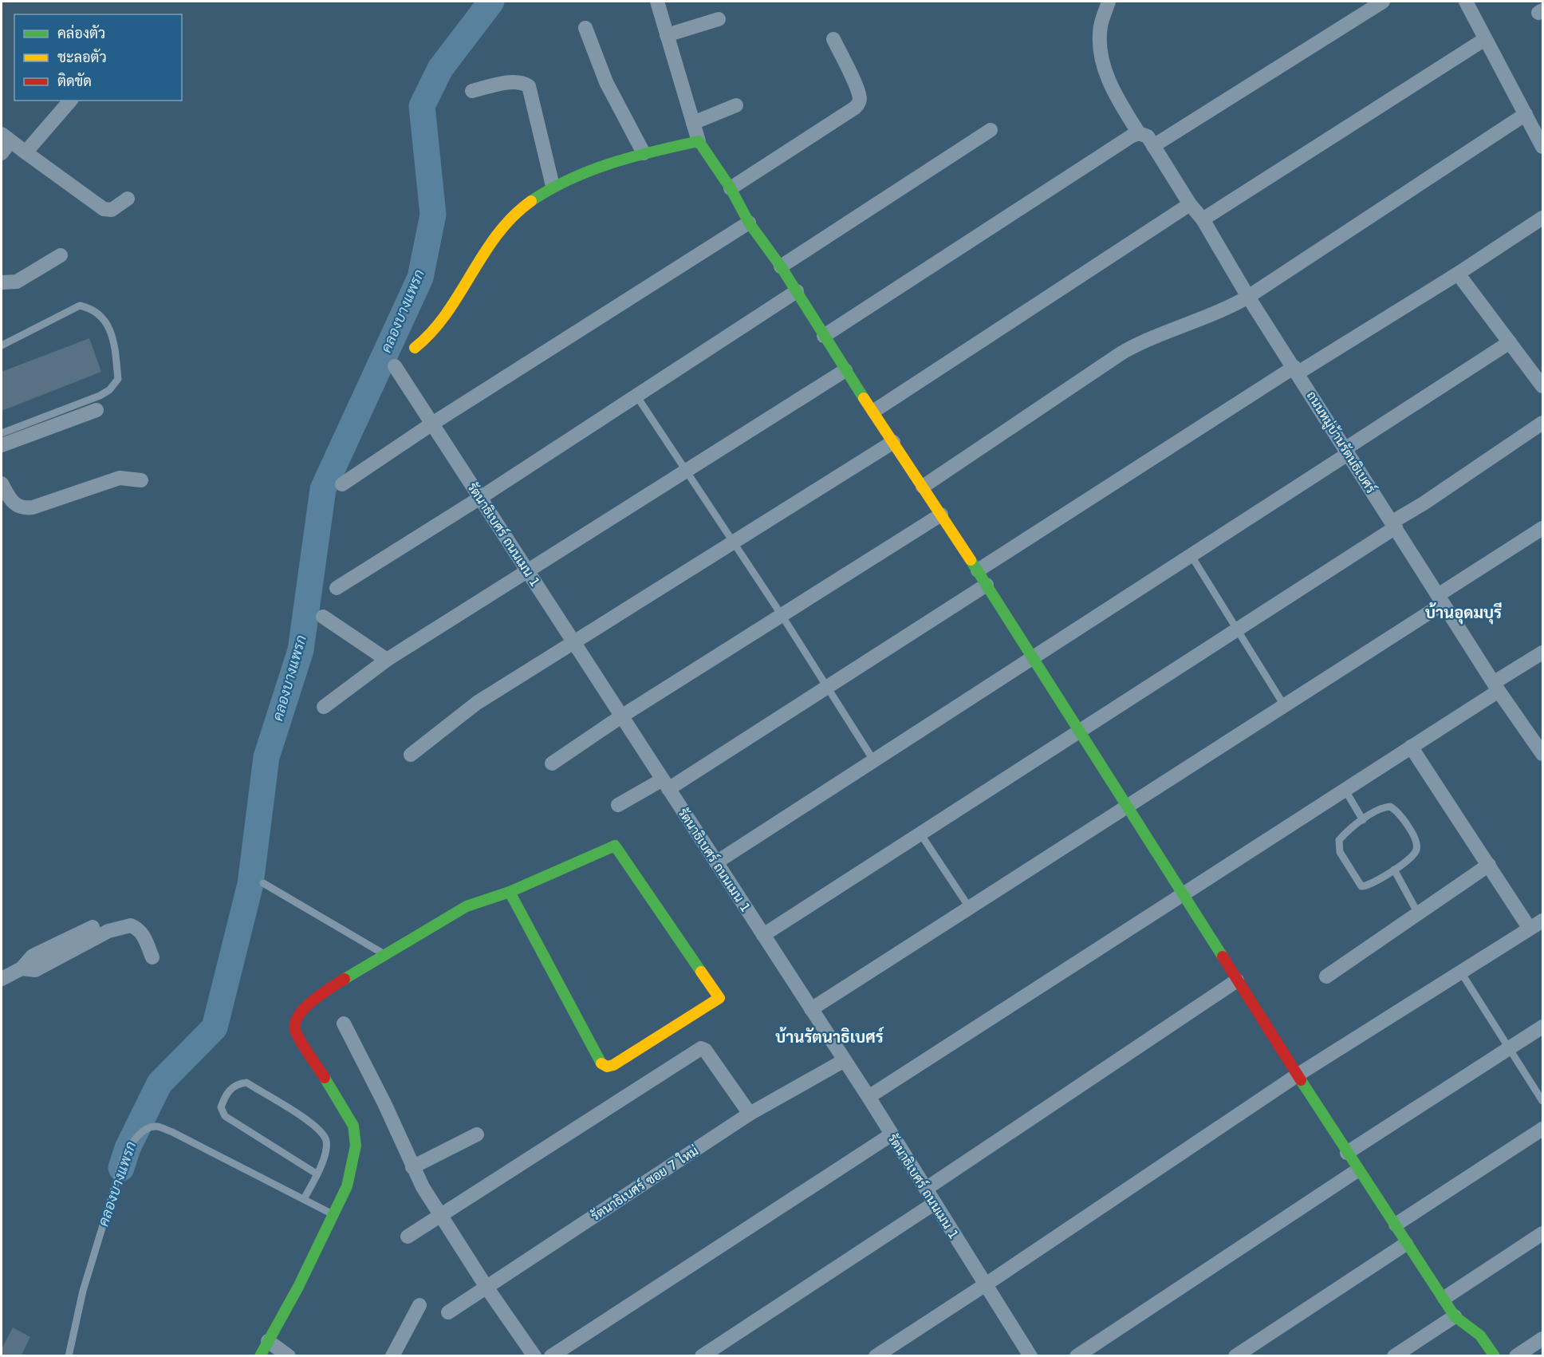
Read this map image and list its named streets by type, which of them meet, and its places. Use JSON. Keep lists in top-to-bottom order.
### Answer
{
  "streets": {
    "street": ["ถนนหมู่บ้านรัตนธิเบศร์", "รัตนาธิเบศร์ ถนนเมน 1", "รัตนาธิเบศร์ ซอย 7 ใหม่"]
  },
  "crossings": [
    ["รัตนาธิเบศร์ ถนนเมน 1", "รัตนาธิเบศร์ ซอย 7 ใหม่"]
  ],
  "districts": ["บ้านอุดมบุรี", "บ้านรัตนาธิเบศร์"],
  "water": ["คลองบางแพรก"],
  "legend": ["คล่องตัว", "ชะลอตัว", "ติดขัด"]
}
